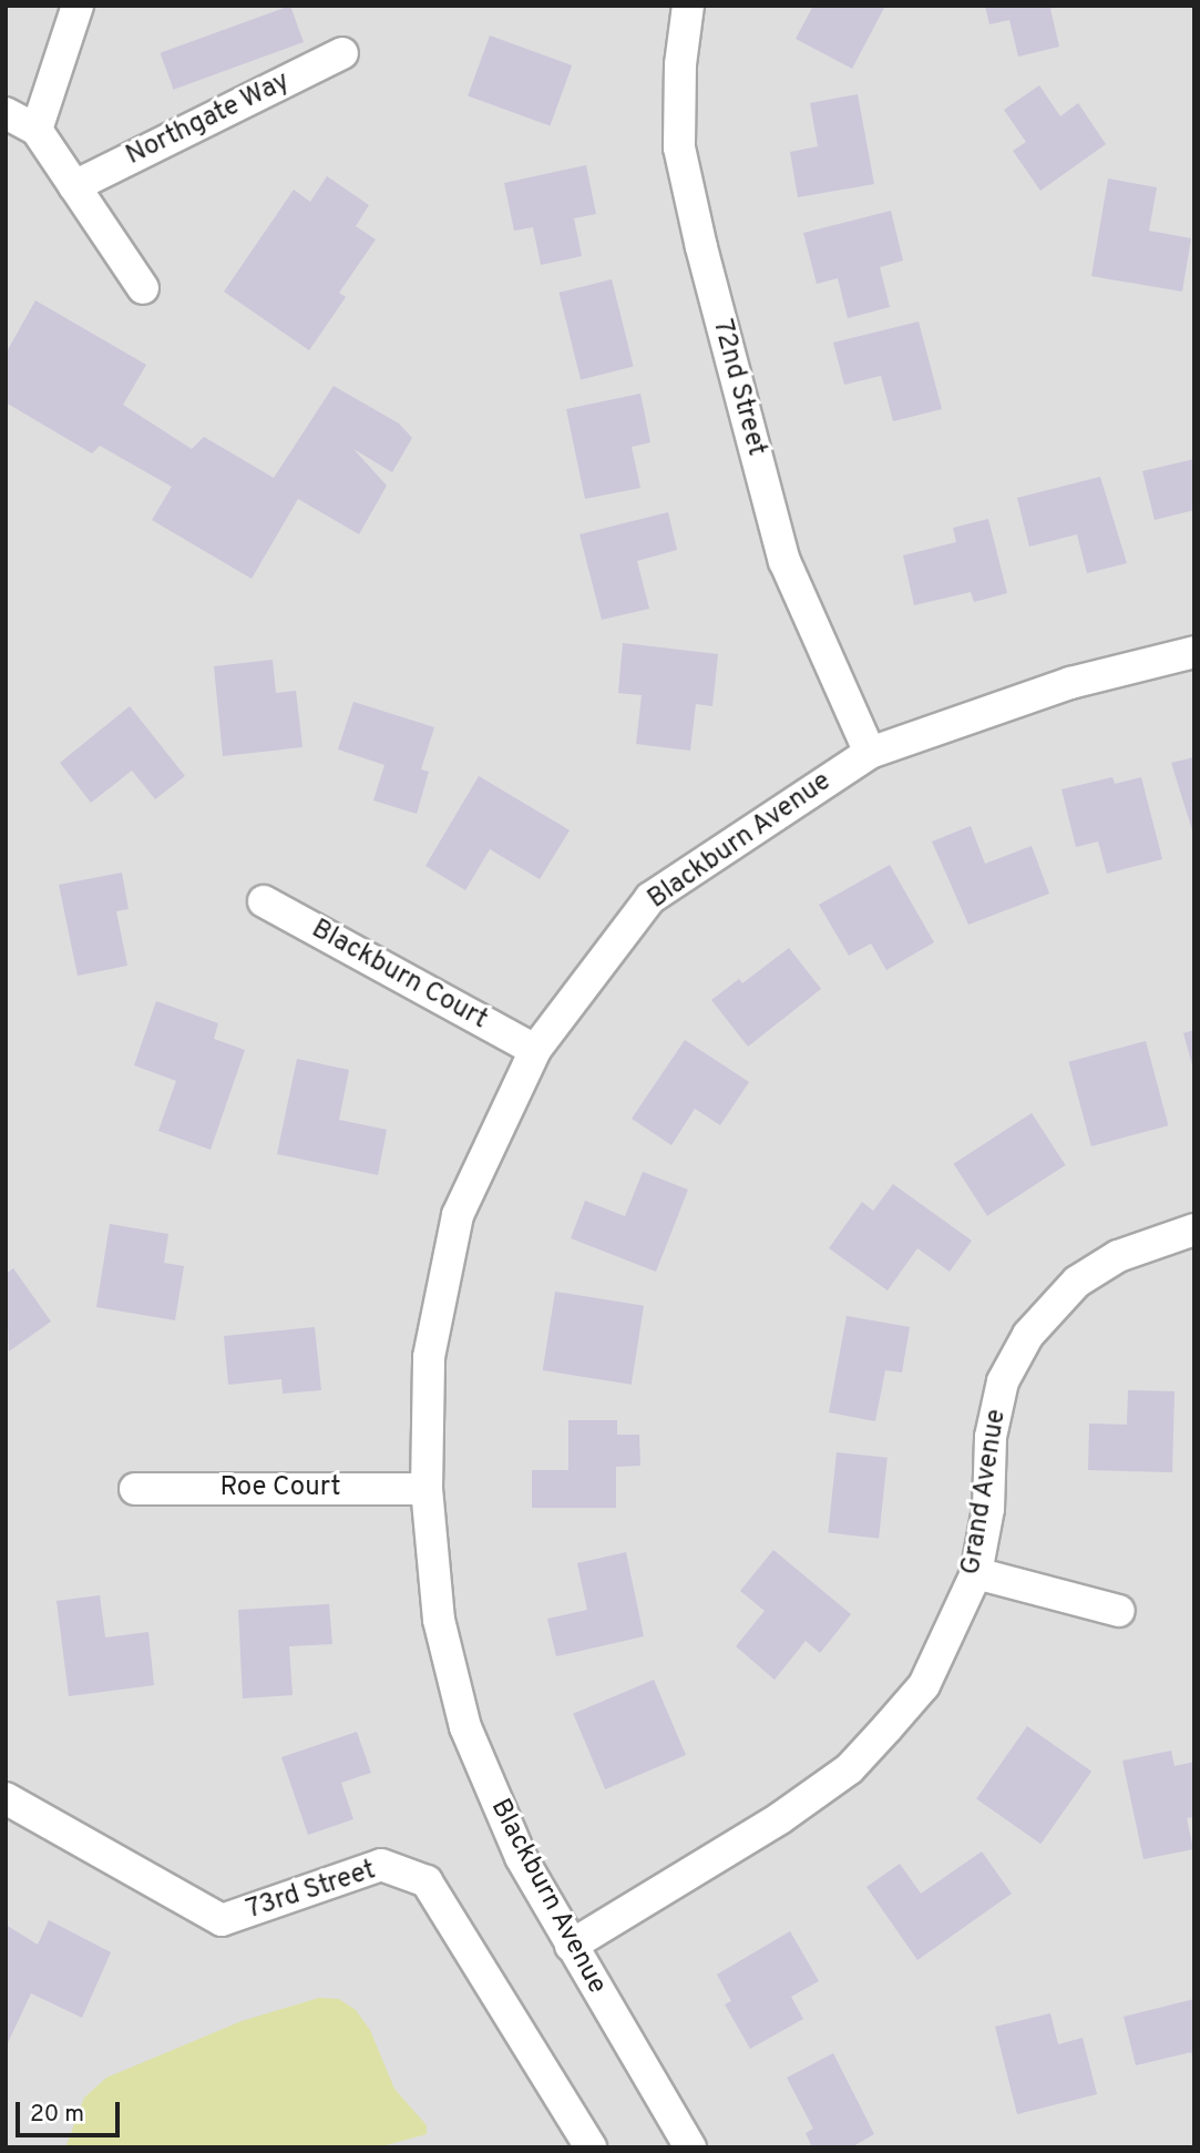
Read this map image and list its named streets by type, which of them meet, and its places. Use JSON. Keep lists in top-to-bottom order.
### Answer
{
  "streets": {
    "street": [
      "Northgate Way",
      "72nd Street",
      "Blackburn Avenue",
      "Blackburn Court",
      "Roe Court",
      "Grand Avenue",
      "73rd Street"
    ]
  },
  "crossings": [
    ["72nd Street", "Blackburn Avenue"],
    ["Blackburn Avenue", "Blackburn Court"],
    ["Blackburn Avenue", "Roe Court"],
    ["Blackburn Avenue", "Grand Avenue"]
  ],
  "scale_bar": "20 m"
}
